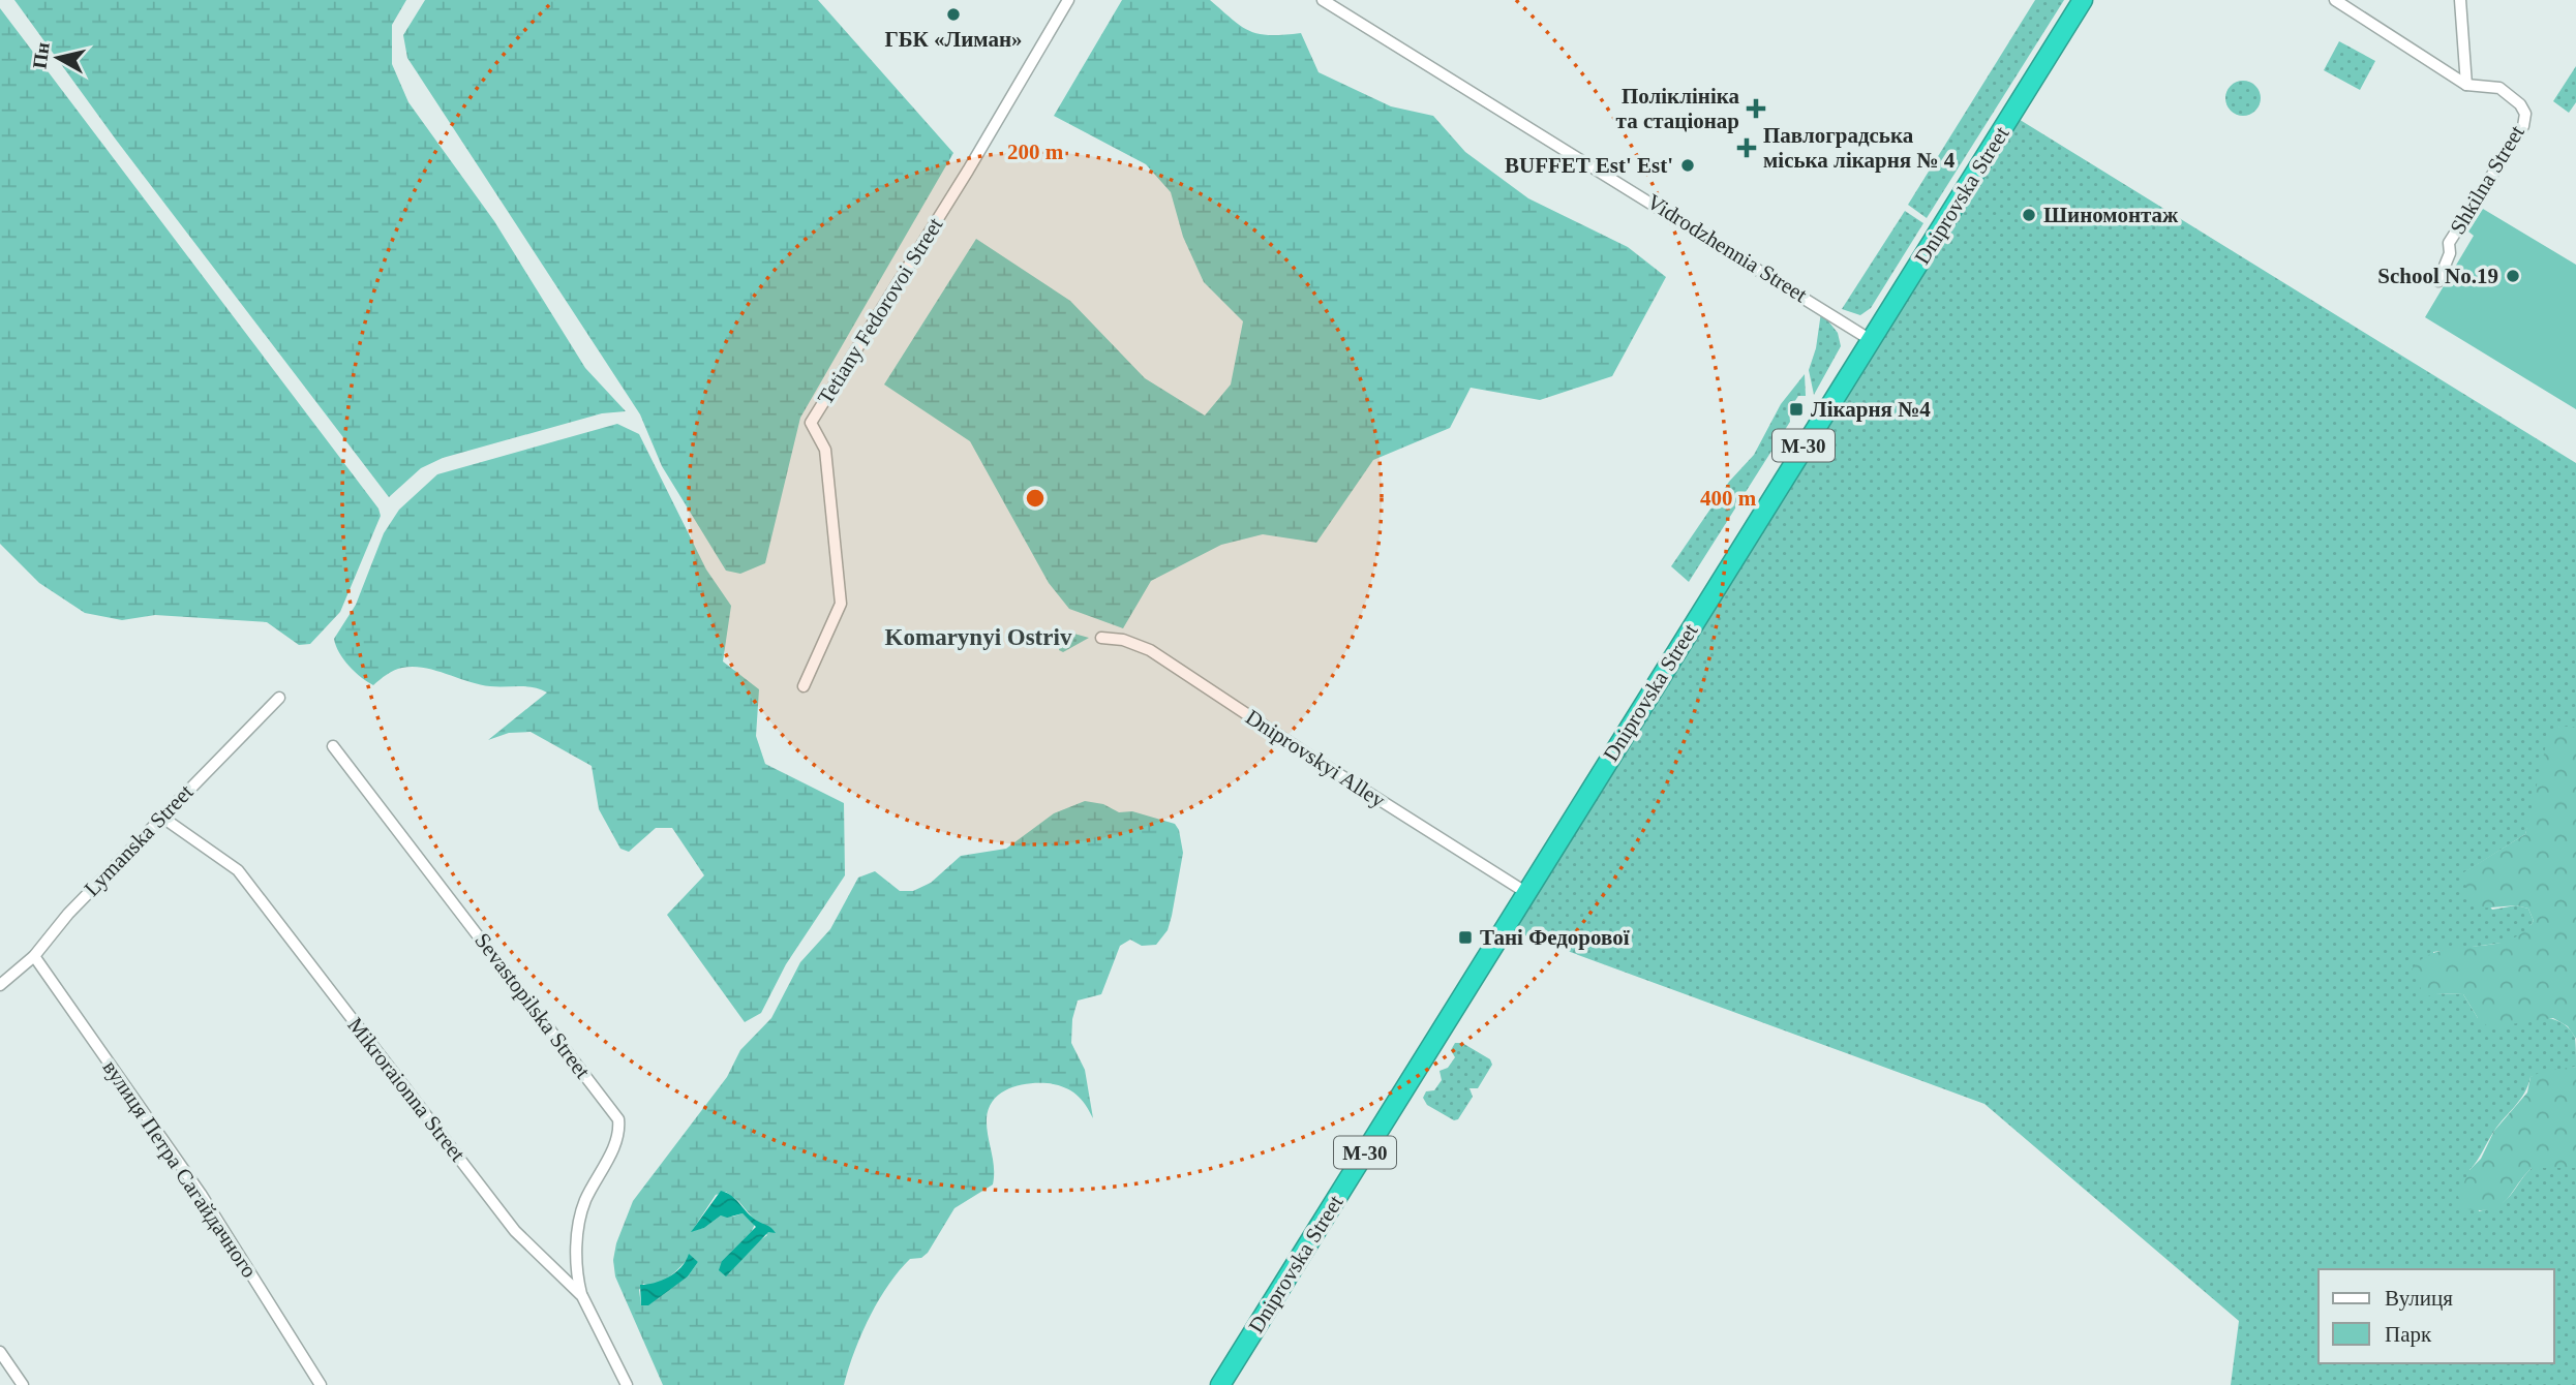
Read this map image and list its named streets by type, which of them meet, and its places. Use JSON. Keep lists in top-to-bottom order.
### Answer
{
  "streets": {
    "highway": ["Dniprovska Street", "М-30"],
    "street": [
      "Shkilna Street",
      "Vidrodzhennia Street",
      "Tetiany Fedorovoi Street",
      "Dniprovskyi Alley",
      "Lymanska Street",
      "Sevastopilska Street",
      "Mikroraionna Street",
      "вулиця Петра Сагайдачного"
    ]
  },
  "crossings": [
    ["Dniprovska Street", "Vidrodzhennia Street"],
    ["Dniprovska Street", "Dniprovskyi Alley"],
    ["Lymanska Street", "Mikroraionna Street"],
    ["Lymanska Street", "вулиця Петра Сагайдачного"],
    ["Sevastopilska Street", "Mikroraionna Street"]
  ],
  "districts": ["Komarynyi Ostriv"],
  "places": {
    "other": [
      "ГБК «Лиман»",
      "BUFFET Est' Est'",
      "Шиномонтаж",
      "School No.19"
    ],
    "health": ["Поліклініка та стаціонар", "Павлоградська міська лікарня № 4"],
    "transit": ["Лікарня №4", "Тані Федорової"]
  },
  "legend": ["Вулиця", "Парк"],
  "north": "left",
  "rings": ["200 m", "400 m"]
}
